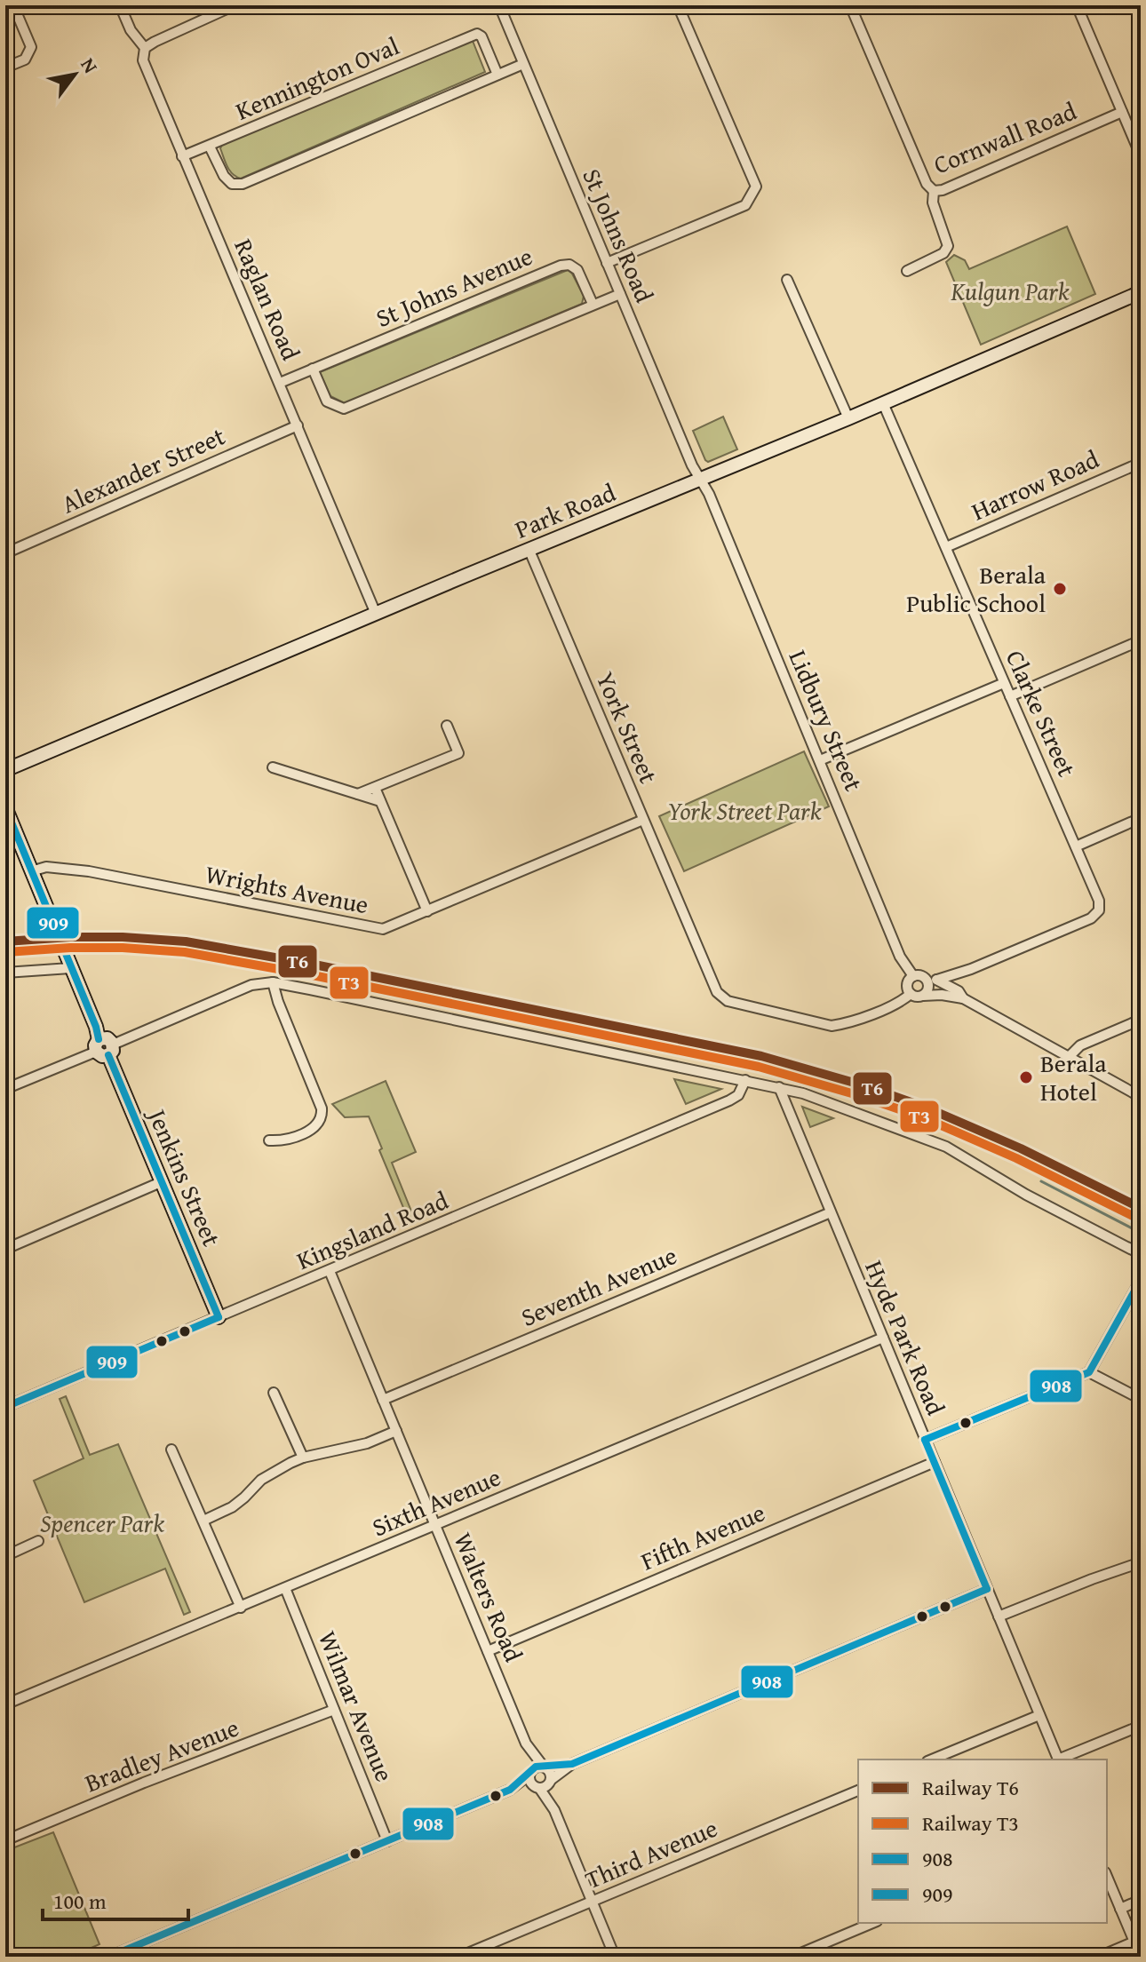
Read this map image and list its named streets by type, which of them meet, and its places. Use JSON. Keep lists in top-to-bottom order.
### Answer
{
  "streets": {
    "main road": ["Park Road", "Jenkins Street"],
    "street": [
      "Kennington Oval",
      "Cornwall Road",
      "St Johns Road",
      "St Johns Avenue",
      "Raglan Road",
      "Alexander Street",
      "Harrow Road",
      "Clarke Street",
      "Lidbury Street",
      "York Street",
      "Wrights Avenue",
      "Kingsland Road",
      "Seventh Avenue",
      "Hyde Park Road",
      "Sixth Avenue",
      "Fifth Avenue",
      "Walters Road",
      "Wilmar Avenue",
      "Bradley Avenue",
      "Third Avenue"
    ]
  },
  "crossings": [
    ["Kennington Oval", "Raglan Road"],
    ["St Johns Road", "Park Road"],
    ["St Johns Road", "Lidbury Street"],
    ["St Johns Avenue", "Raglan Road"],
    ["Raglan Road", "Alexander Street"],
    ["Raglan Road", "Park Road"],
    ["Harrow Road", "Clarke Street"],
    ["Park Road", "Clarke Street"],
    ["Park Road", "Lidbury Street"],
    ["Park Road", "York Street"],
    ["Clarke Street", "Lidbury Street"],
    ["Clarke Street", "York Street"],
    ["Lidbury Street", "York Street"],
    ["York Street", "Wrights Avenue"],
    ["Wrights Avenue", "Jenkins Street"],
    ["Jenkins Street", "Kingsland Road"],
    ["Kingsland Road", "Walters Road"],
    ["Seventh Avenue", "Hyde Park Road"],
    ["Seventh Avenue", "Walters Road"],
    ["Hyde Park Road", "Sixth Avenue"],
    ["Hyde Park Road", "Fifth Avenue"],
    ["Sixth Avenue", "Walters Road"],
    ["Sixth Avenue", "Wilmar Avenue"],
    ["Fifth Avenue", "Walters Road"],
    ["Wilmar Avenue", "Bradley Avenue"]
  ],
  "parks": ["Kulgun Park", "York Street Park", "Spencer Park"],
  "places": ["Berala Public School", "Berala Hotel"],
  "lines": [
    "transit line 909",
    "rail line T6",
    "rail line T3",
    "transit line 908"
  ],
  "legend": [
    "Railway T6",
    "Railway T3",
    "908",
    "909"
  ],
  "scale_bar": "100 m",
  "north": "top right"
}
